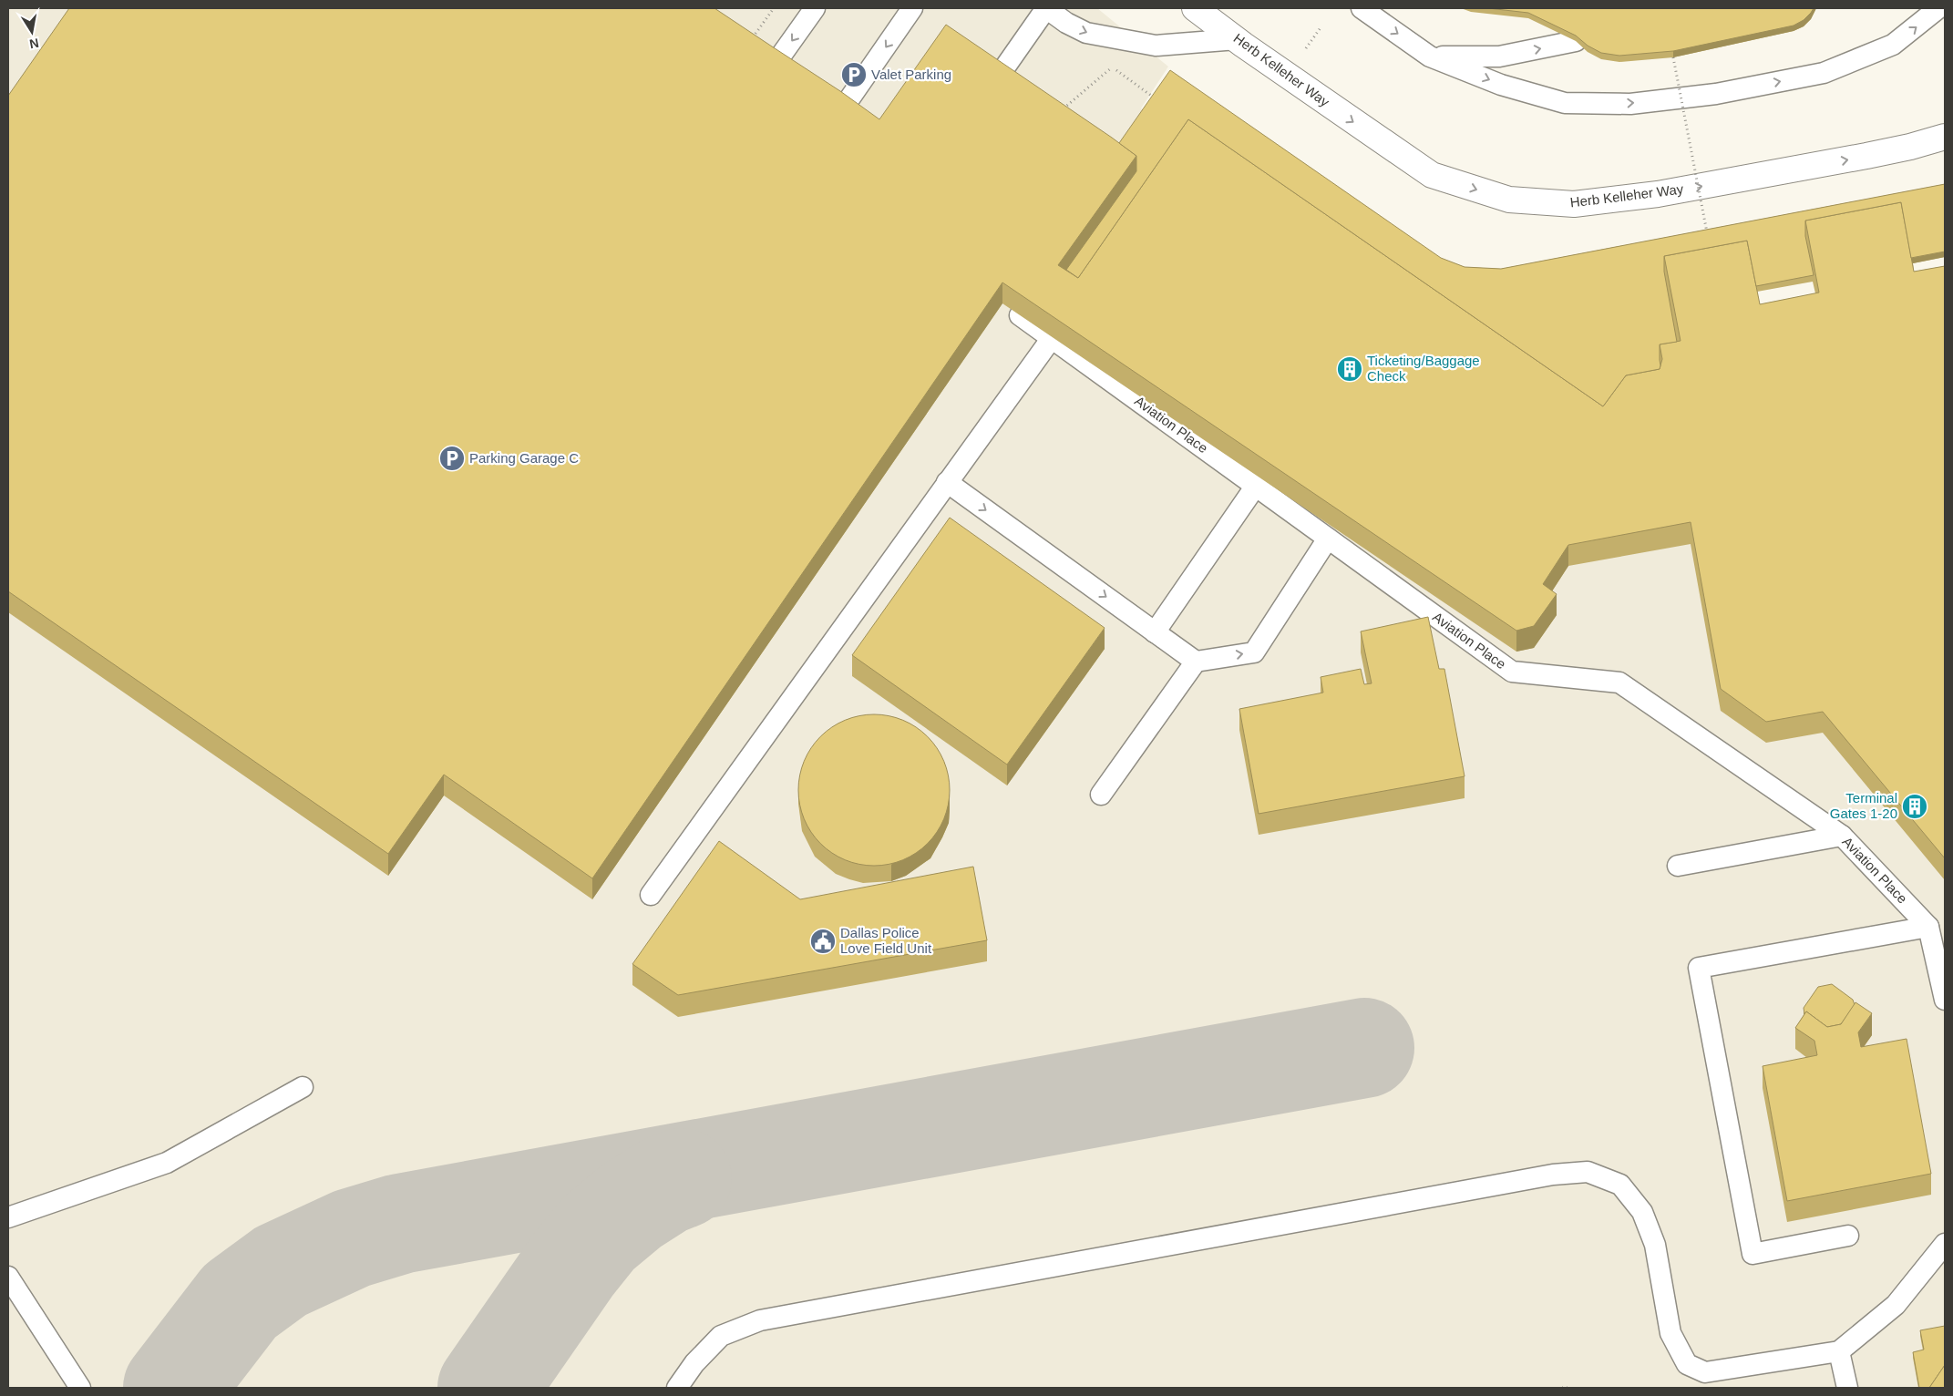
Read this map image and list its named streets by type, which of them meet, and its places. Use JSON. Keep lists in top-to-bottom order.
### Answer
{
  "streets": {
    "main road": ["Herb Kelleher Way"],
    "lane": ["Aviation Place"]
  },
  "one_way": ["Herb Kelleher Way"],
  "places": {
    "parking": ["Valet Parking", "Parking Garage C"],
    "building": ["Ticketing/Baggage Check", "Terminal Gates 1-20"],
    "public building": ["Dallas Police Love Field Unit"]
  },
  "north": "bottom"
}
